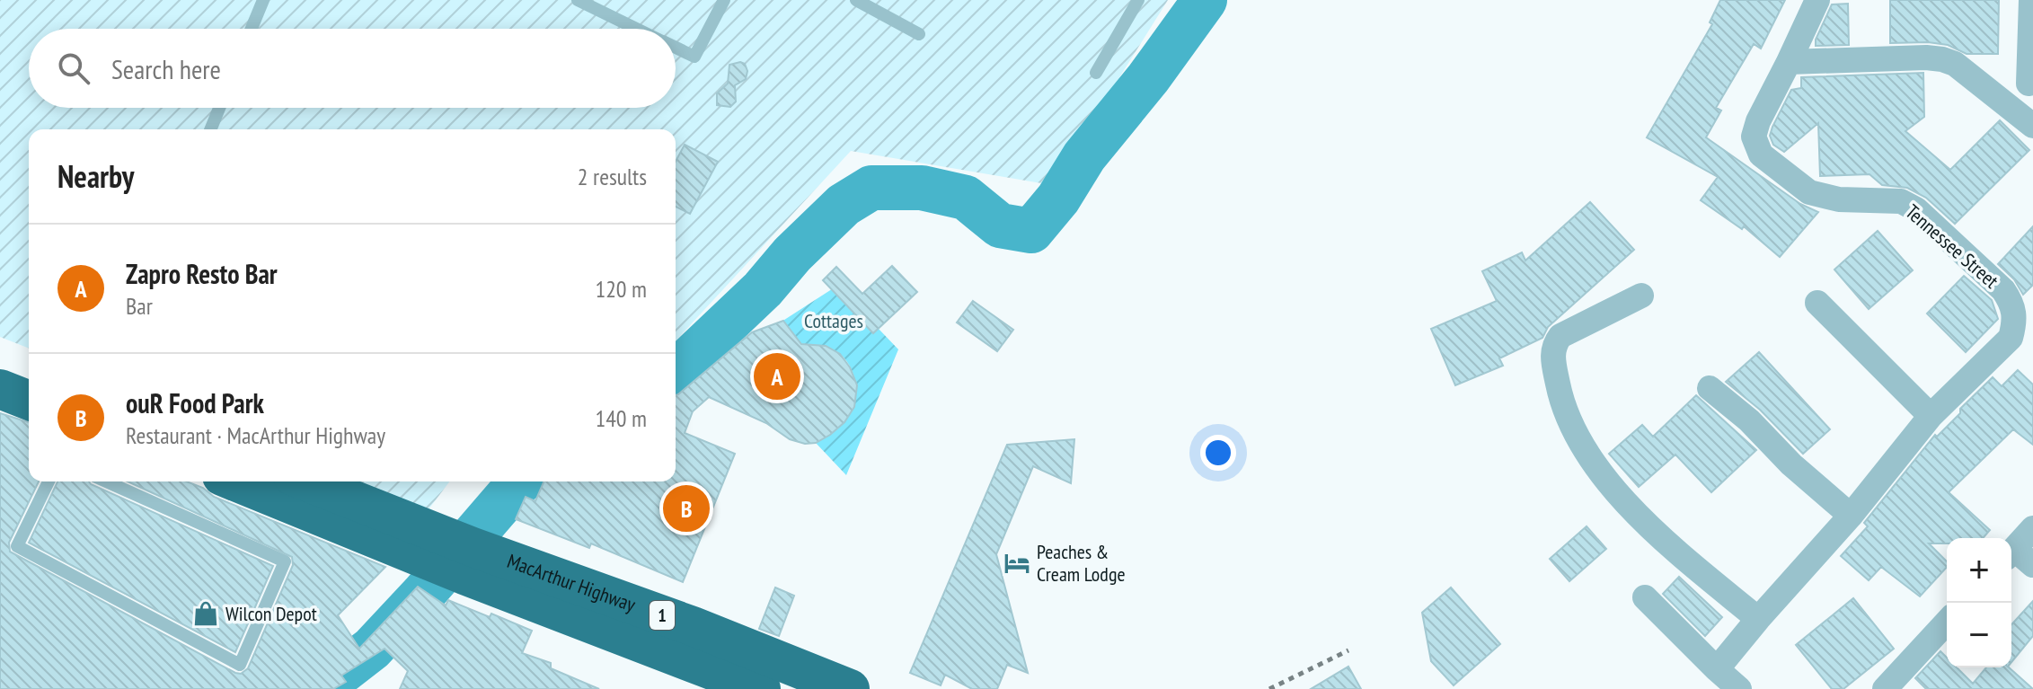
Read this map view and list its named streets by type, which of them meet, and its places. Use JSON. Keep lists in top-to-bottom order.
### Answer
{
  "streets": {
    "highway": ["MacArthur Highway", "1"],
    "street": ["Tennessee Street"]
  },
  "parks": ["Cottages"],
  "places": {
    "hotel": ["Peaches & Cream Lodge"],
    "shop": ["Wilcon Depot"]
  },
  "page": {
    "search": "Search here",
    "heading": ["Nearby", "2 results"],
    "list": [
      {
        "mark": "A",
        "name": "Zapro Resto Bar",
        "note": "Bar",
        "value": "120 m"
      },
      {
        "mark": "B",
        "name": "ouR Food Park",
        "note": "Restaurant · MacArthur Highway",
        "value": "140 m"
      }
    ],
    "pins": ["A", "B"],
    "map_buttons": ["+", "−"]
  }
}
